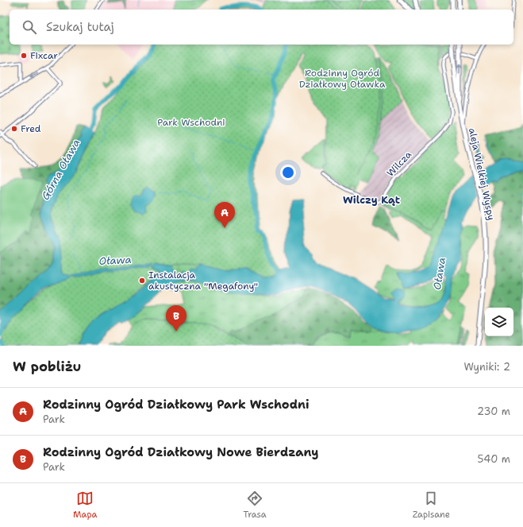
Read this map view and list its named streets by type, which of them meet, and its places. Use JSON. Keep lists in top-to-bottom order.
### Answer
{
  "streets": {
    "main road": ["aleja Wielkiej Wyspy"],
    "street": ["Wilcza"]
  },
  "districts": ["Wilczy Kąt"],
  "water": ["Górna Oława", "Oława"],
  "parks": ["Rodzinny Ogród Działkowy Oławka", "Park Wschodni"],
  "places": ["Fixcar", "Fred", "Instalacja akustyczna \"Megafony\""],
  "page": {
    "search": "Szukaj tutaj",
    "pins": ["A", "B"],
    "heading": ["W pobliżu", "Wyniki: 2"],
    "list": [
      {
        "mark": "A",
        "name": "Rodzinny Ogród Działkowy Park Wschodni",
        "note": "Park",
        "value": "230 m"
      },
      {
        "mark": "B",
        "name": "Rodzinny Ogród Działkowy Nowe Bierdzany",
        "note": "Park",
        "value": "540 m"
      }
    ],
    "nav": ["Mapa", "Trasa", "Zapisane"]
  }
}
